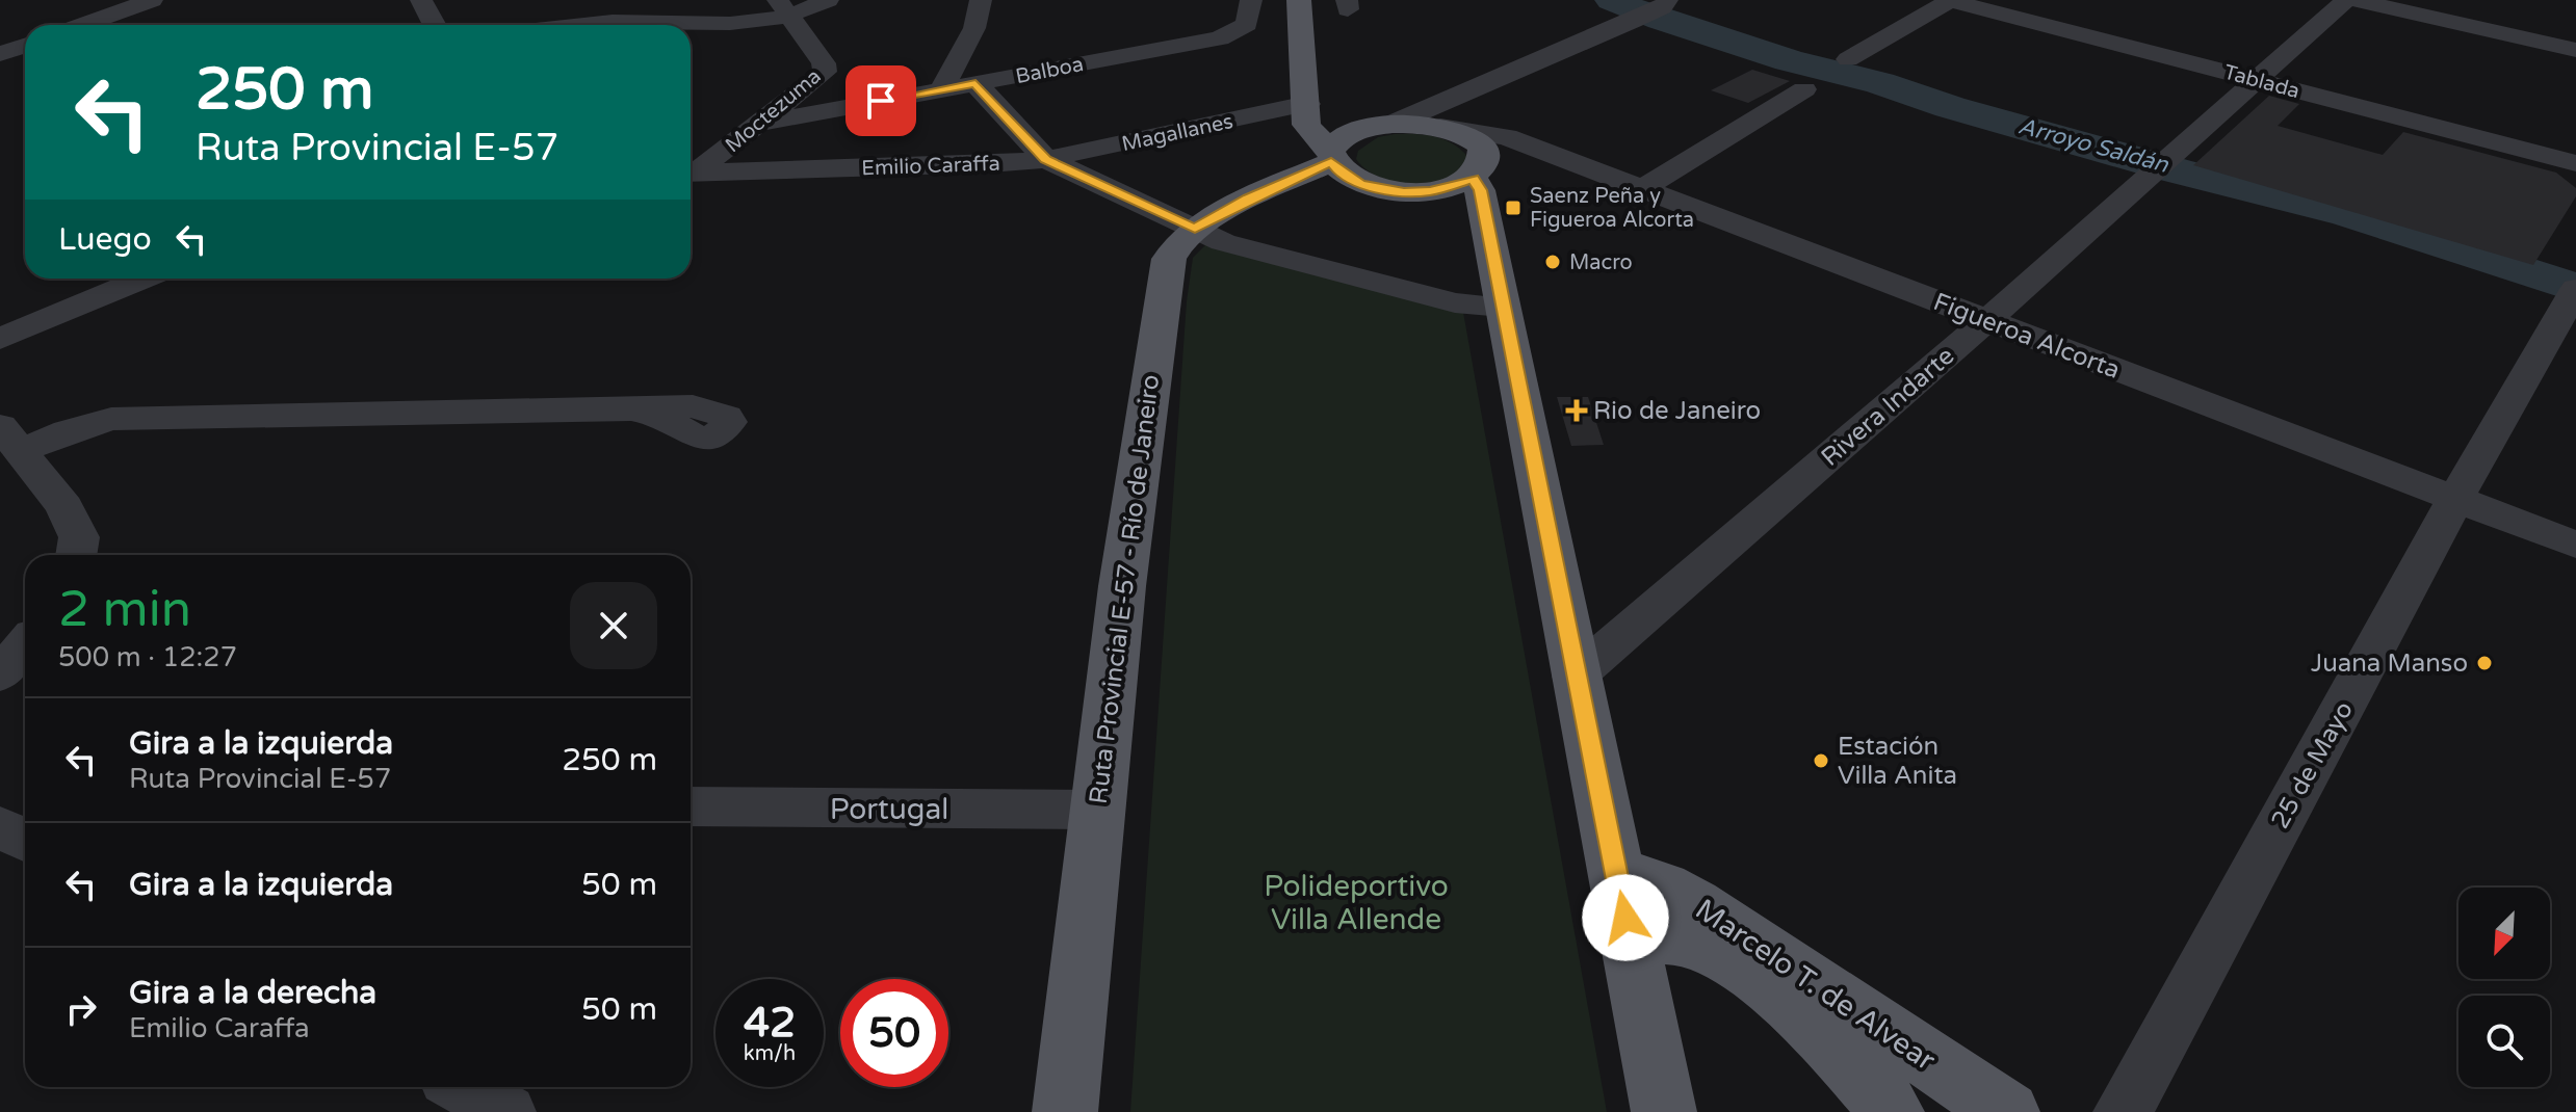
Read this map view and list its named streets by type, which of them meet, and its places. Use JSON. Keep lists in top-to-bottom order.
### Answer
{
  "streets": {
    "main road": ["Ruta Provincial E-57 - Río de Janeiro", "Marcelo T. de Alvear"],
    "street": [
      "Balboa",
      "Tablada",
      "Moctezuma",
      "Magallanes",
      "Emilio Caraffa",
      "Figueroa Alcorta",
      "Rivera Indarte",
      "25 de Mayo",
      "Portugal"
    ]
  },
  "crossings": [
    ["Balboa", "Moctezuma"],
    ["Tablada", "Rivera Indarte"],
    ["Magallanes", "Emilio Caraffa"],
    ["Figueroa Alcorta", "Rivera Indarte"],
    ["Figueroa Alcorta", "Ruta Provincial E-57 - Río de Janeiro"],
    ["Figueroa Alcorta", "25 de Mayo"],
    ["Ruta Provincial E-57 - Río de Janeiro", "Portugal"]
  ],
  "water": ["Arroyo Saldán"],
  "parks": ["Polideportivo Villa Allende"],
  "places": {
    "transit": ["Saenz Peña y Figueroa Alcorta"],
    "other": ["Macro", "Juana Manso", "Estación Villa Anita"],
    "health": ["Rio de Janeiro"]
  },
  "north": "bottom left",
  "page": {
    "turn": ["250 m", "Ruta Provincial E-57"],
    "then": "Luego",
    "heading": ["2 min", "500 m · 12:27"],
    "list": [
      {
        "name": "Gira a la izquierda",
        "note": "Ruta Provincial E-57",
        "value": "250 m"
      },
      {
        "name": "Gira a la izquierda",
        "value": "50 m"
      },
      {
        "name": "Gira a la derecha",
        "note": "Emilio Caraffa",
        "value": "50 m"
      }
    ],
    "speed": "42 km/h",
    "limit": "50"
  }
}
